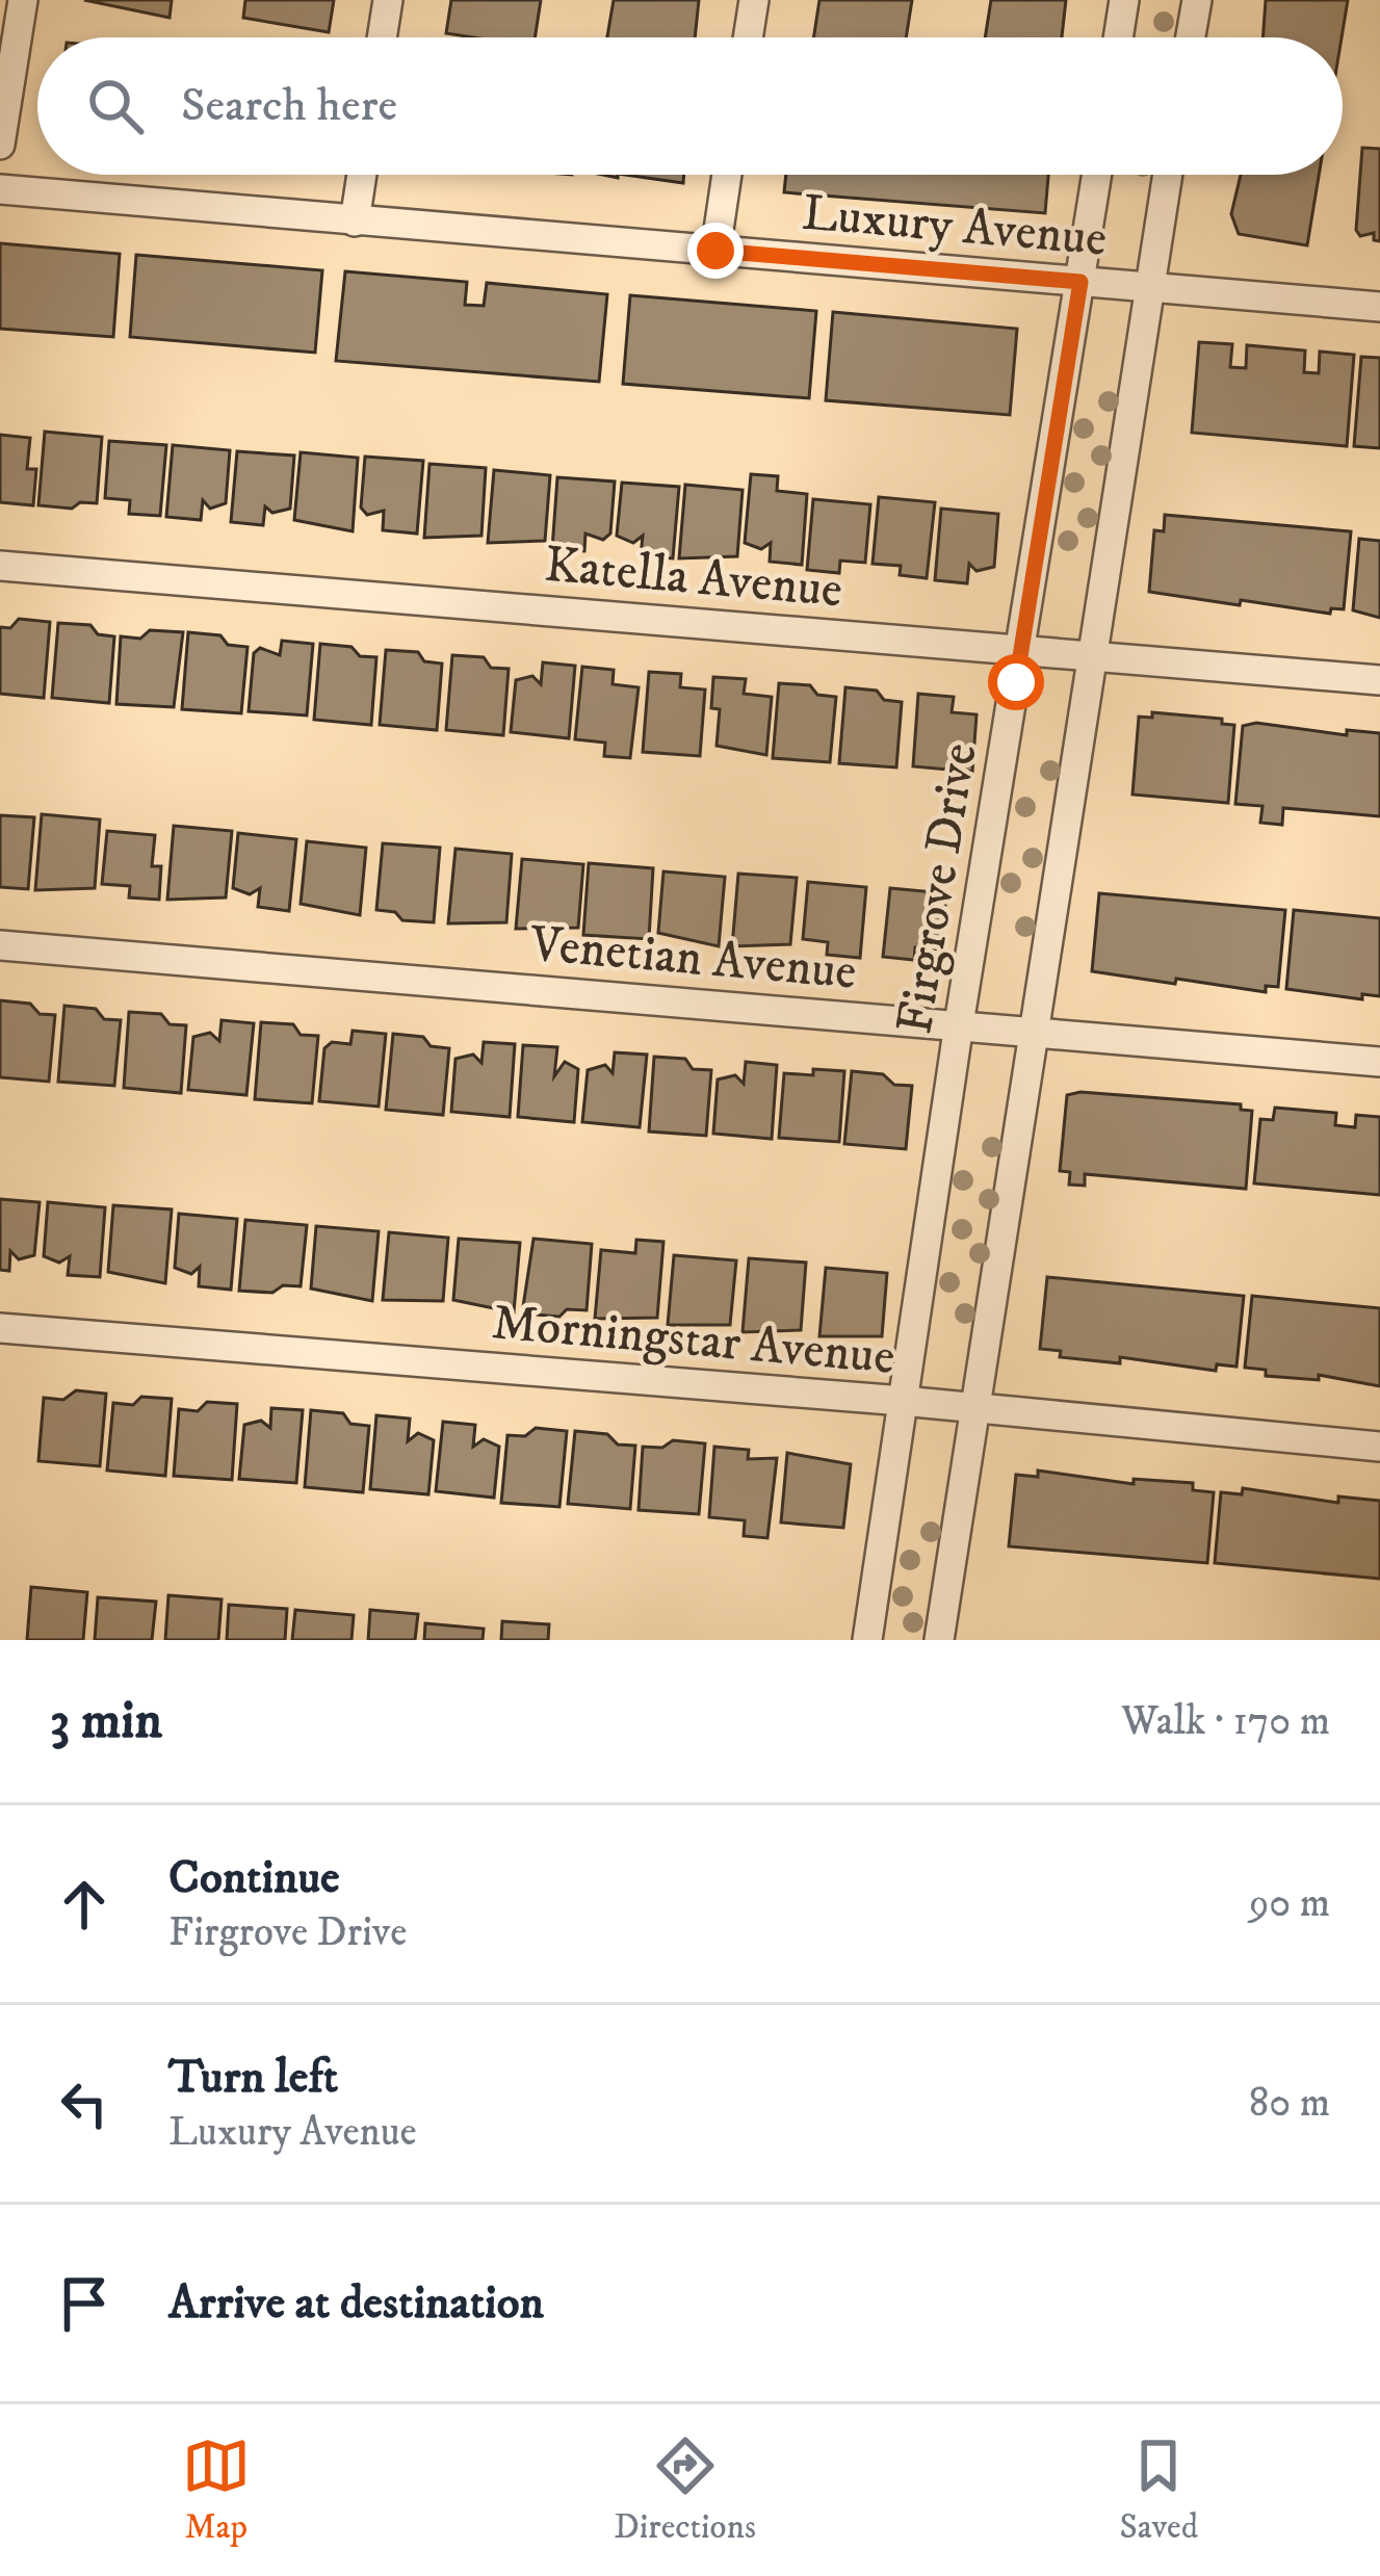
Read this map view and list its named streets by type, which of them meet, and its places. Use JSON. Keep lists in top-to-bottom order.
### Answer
{
  "streets": {
    "street": [
      "Luxury Avenue",
      "Katella Avenue",
      "Firgrove Drive",
      "Venetian Avenue",
      "Morningstar Avenue"
    ]
  },
  "crossings": [
    ["Luxury Avenue", "Firgrove Drive"],
    ["Katella Avenue", "Firgrove Drive"],
    ["Firgrove Drive", "Venetian Avenue"],
    ["Firgrove Drive", "Morningstar Avenue"]
  ],
  "page": {
    "search": "Search here",
    "heading": ["3 min", "Walk · 170 m"],
    "list": [
      ["Continue", "Firgrove Drive", "90 m"],
      ["Turn left", "Luxury Avenue", "80 m"],
      "Arrive at destination"
    ],
    "nav": ["Map", "Directions", "Saved"]
  }
}
